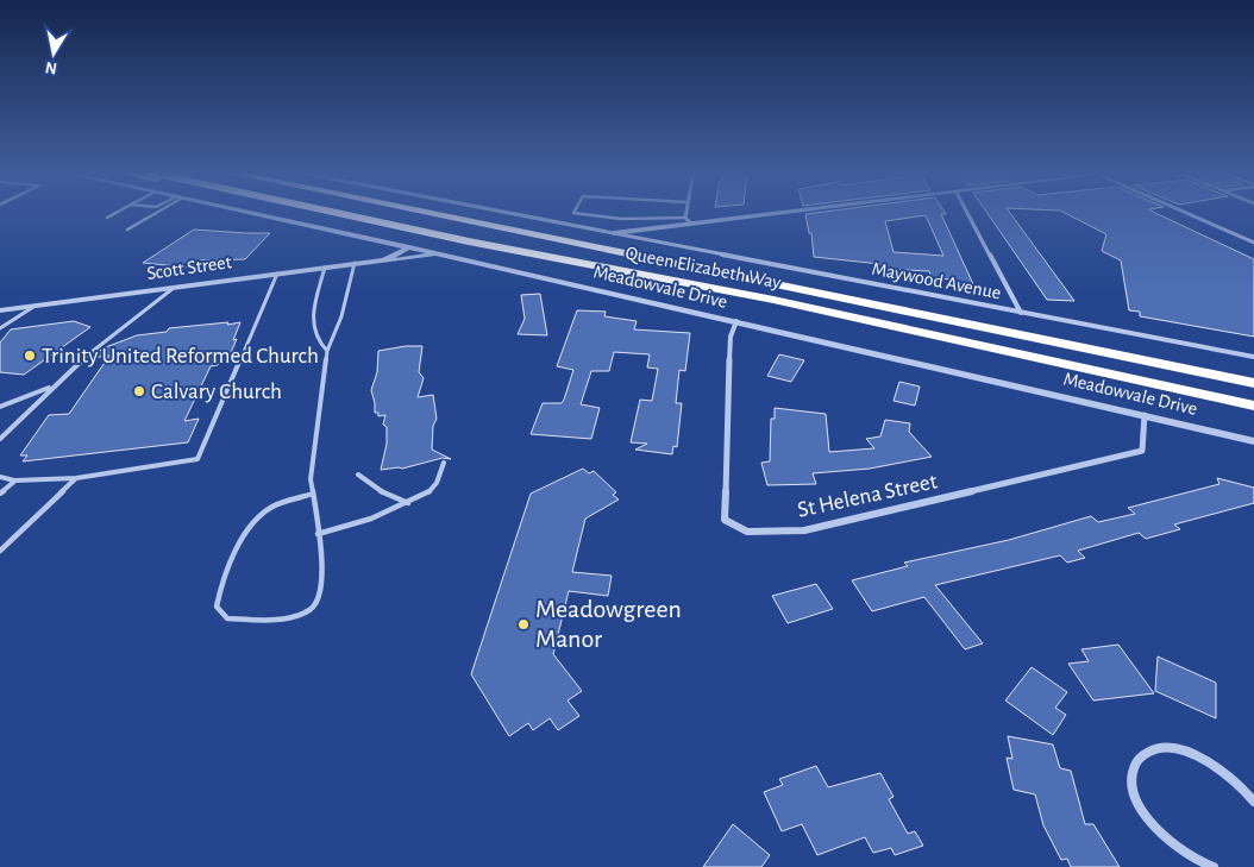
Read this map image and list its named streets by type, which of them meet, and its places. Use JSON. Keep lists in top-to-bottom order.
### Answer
{
  "streets": {
    "highway": ["Queen Elizabeth Way"],
    "street": [
      "Scott Street",
      "Maywood Avenue",
      "Meadowvale Drive",
      "St Helena Street"
    ]
  },
  "crossings": [
    ["Scott Street", "Meadowvale Drive"],
    ["Meadowvale Drive", "St Helena Street"]
  ],
  "places": ["Trinity United Reformed Church", "Calvary Church", "Meadowgreen Manor"],
  "north": "bottom"
}
